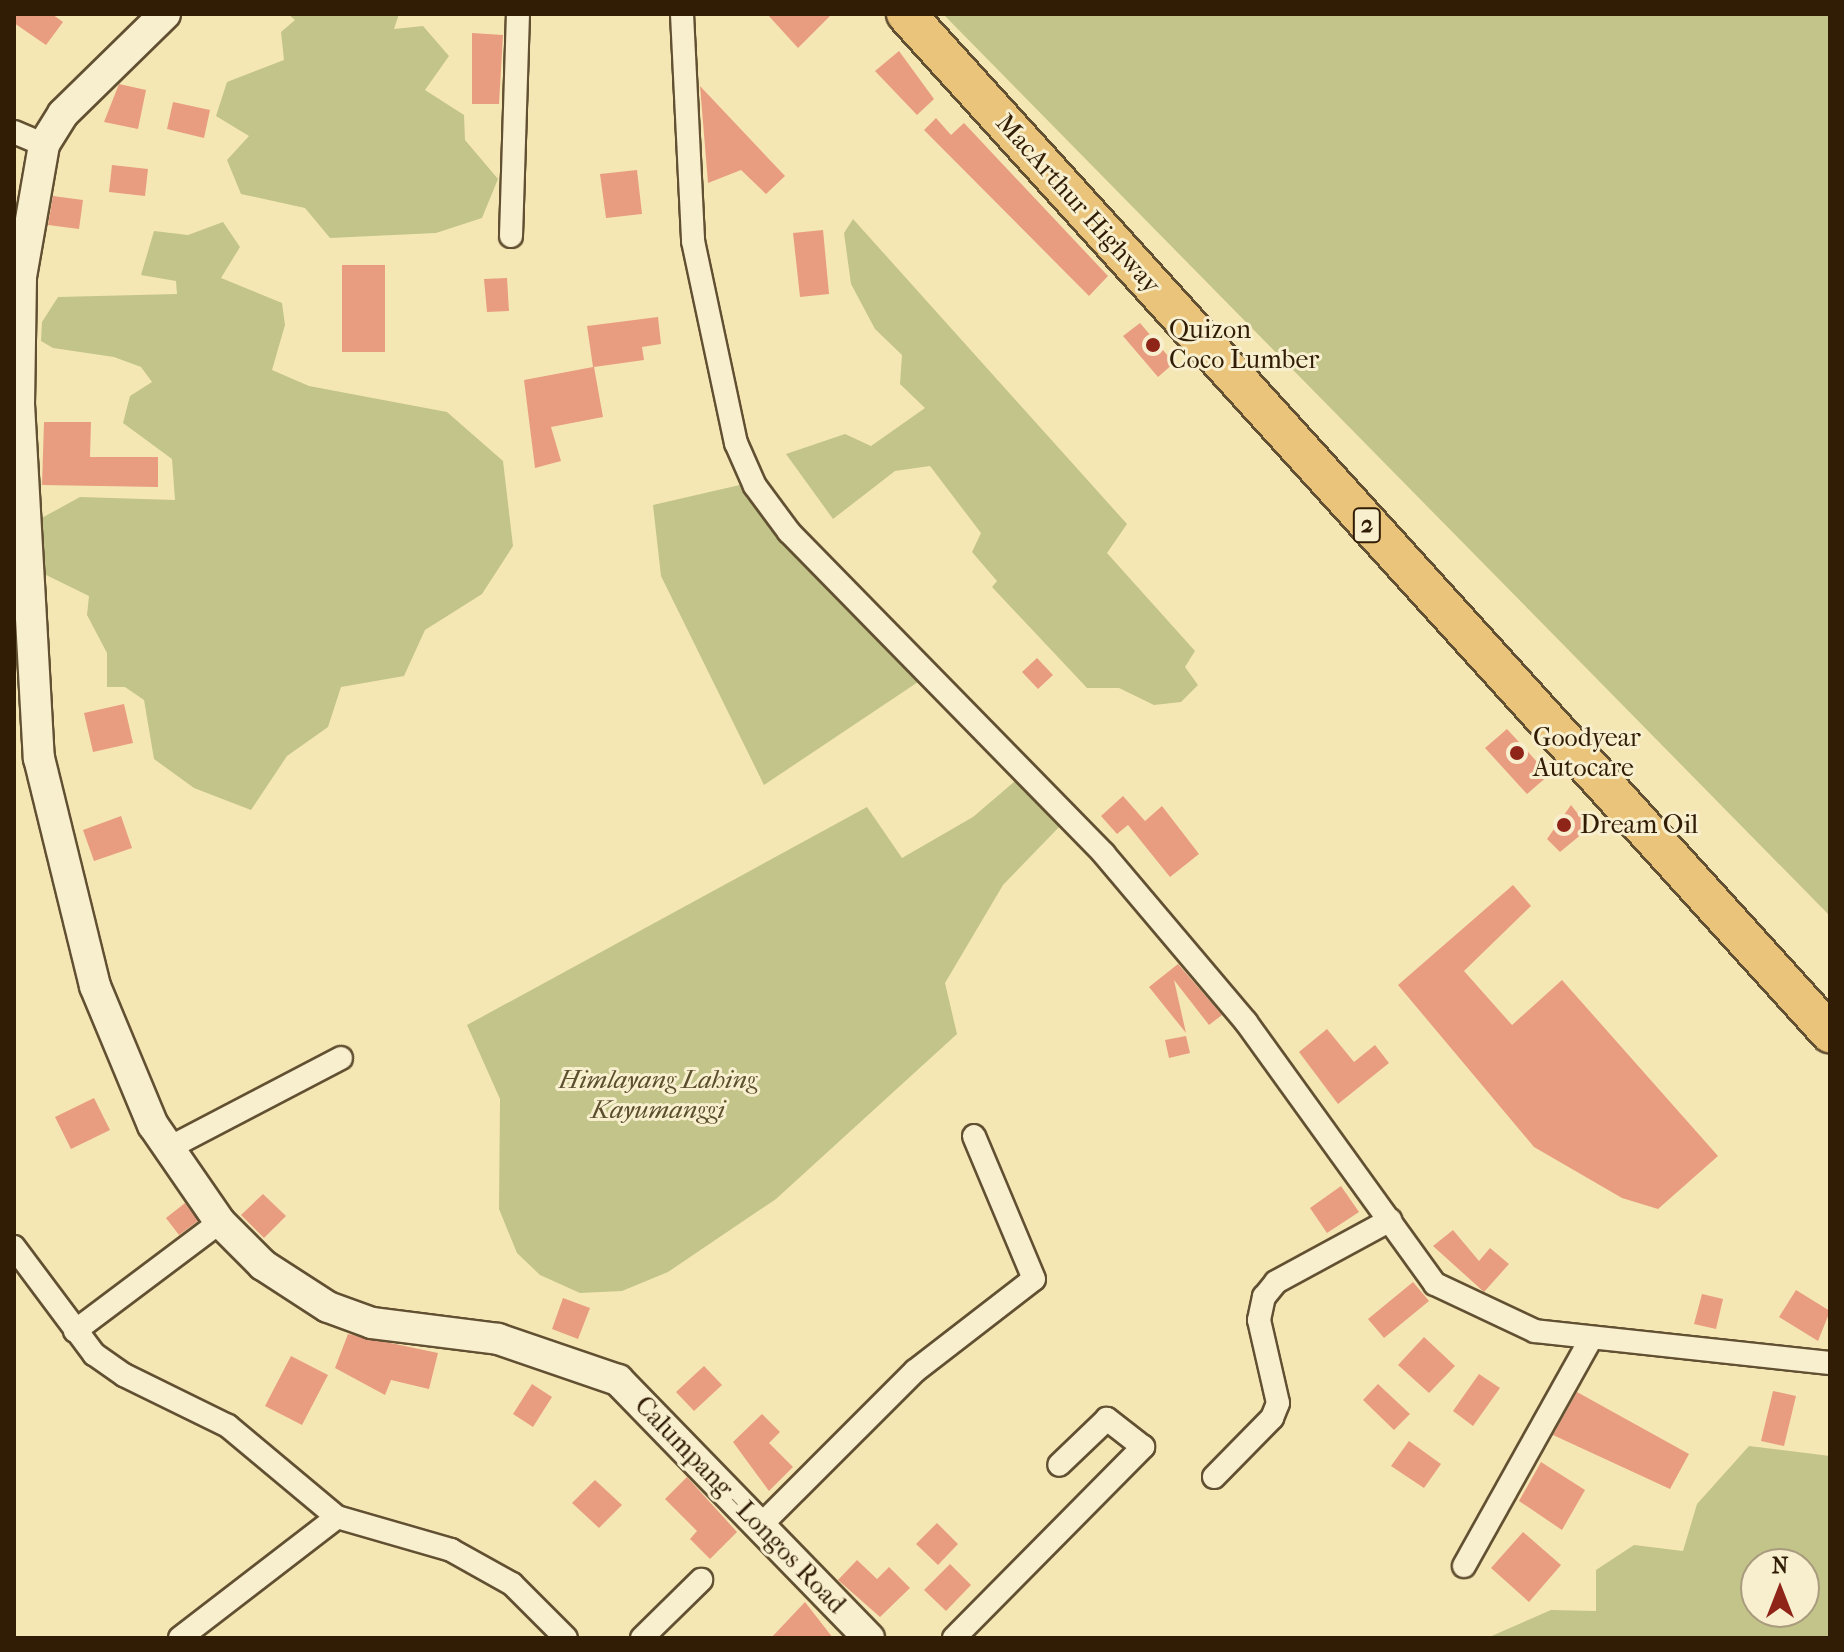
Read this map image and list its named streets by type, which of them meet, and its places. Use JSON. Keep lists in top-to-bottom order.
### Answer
{
  "streets": {
    "highway": ["MacArthur Highway", "2"],
    "street": ["Calumpang - Longos Road"]
  },
  "parks": ["Himlayang Lahing Kayumanggi"],
  "places": ["Quizon Coco Lumber", "Goodyear Autocare", "Dream Oil"],
  "north": "top"
}
